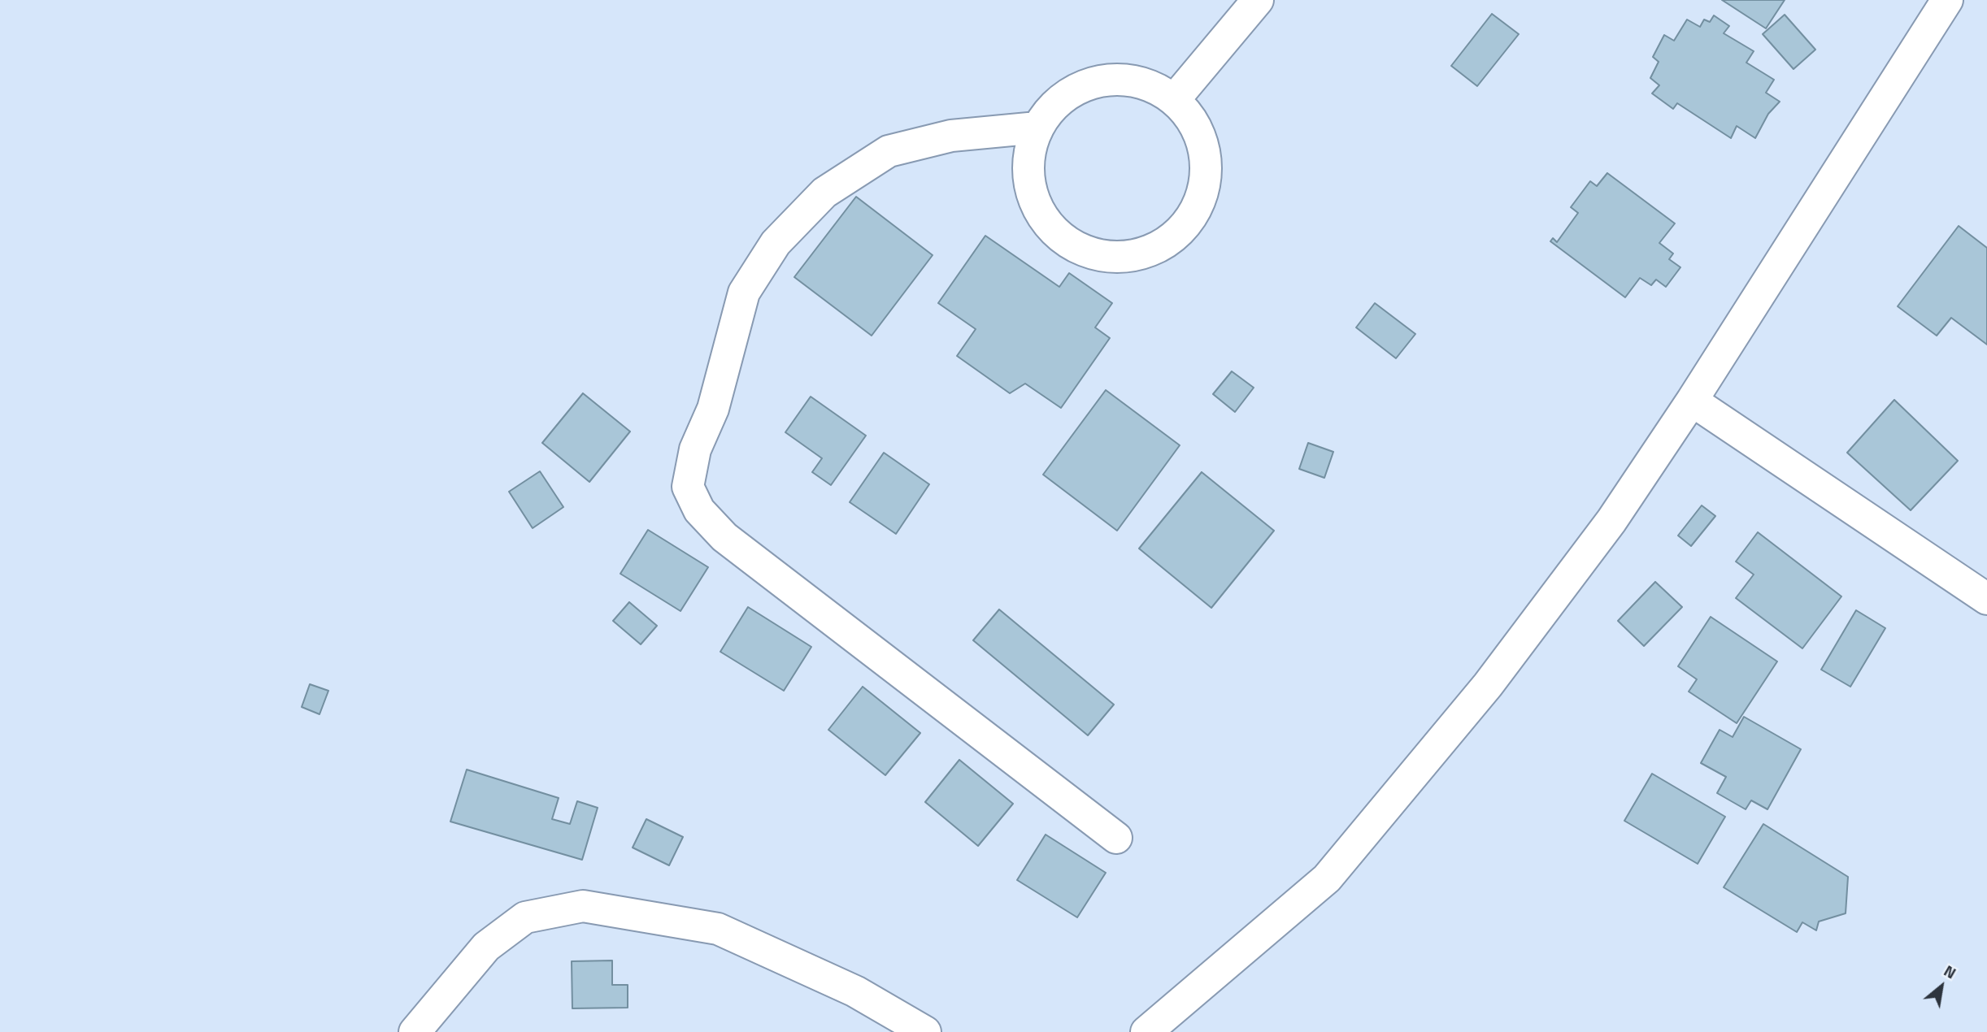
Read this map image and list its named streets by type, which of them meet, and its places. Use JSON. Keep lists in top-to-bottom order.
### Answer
{
  "north": "top right"
}
